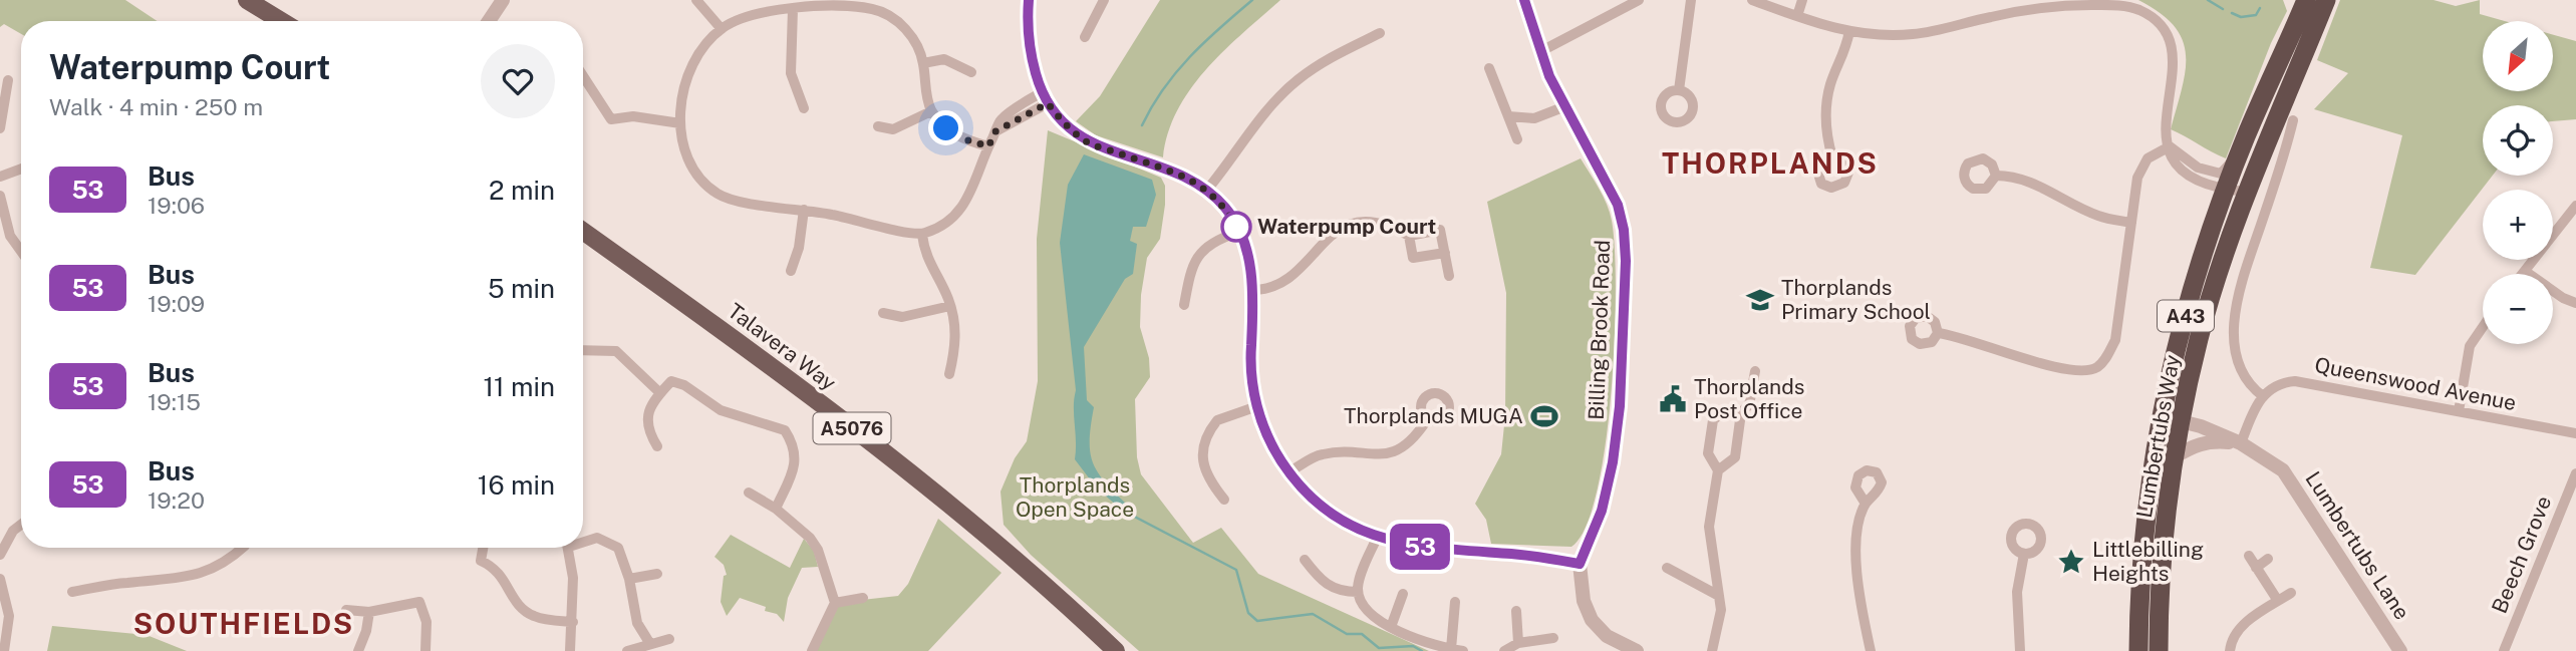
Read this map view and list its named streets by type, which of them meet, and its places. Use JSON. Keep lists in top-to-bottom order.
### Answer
{
  "streets": {
    "highway": ["A43", "Lumbertubs Way"],
    "main road": ["Talavera Way", "A5076"],
    "street": [
      "Billing Brook Road",
      "Queenswood Avenue",
      "Lumbertubs Lane",
      "Beech Grove"
    ]
  },
  "crossings": [
    ["Lumbertubs Way", "Lumbertubs Lane"]
  ],
  "districts": ["THORPLANDS", "SOUTHFIELDS"],
  "parks": ["Thorplands Open Space"],
  "places": {
    "other": ["Waterpump Court"],
    "school or university": ["Thorplands Primary School"],
    "public building": ["Thorplands Post Office"],
    "sports": ["Thorplands MUGA"],
    "place": ["Littlebilling Heights"]
  },
  "lines": ["bus line 53"],
  "north": "bottom left",
  "page": {
    "on_map": "53",
    "map_buttons": ["+", "−"],
    "heading": ["Waterpump Court", "Walk · 4 min · 250 m"],
    "list": [
      {
        "mark": "53",
        "name": "Bus",
        "note": "19:06",
        "value": "2 min"
      },
      {
        "mark": "53",
        "name": "Bus",
        "note": "19:09",
        "value": "5 min"
      },
      {
        "mark": "53",
        "name": "Bus",
        "note": "19:15",
        "value": "11 min"
      },
      {
        "mark": "53",
        "name": "Bus",
        "note": "19:20",
        "value": "16 min"
      }
    ]
  }
}
